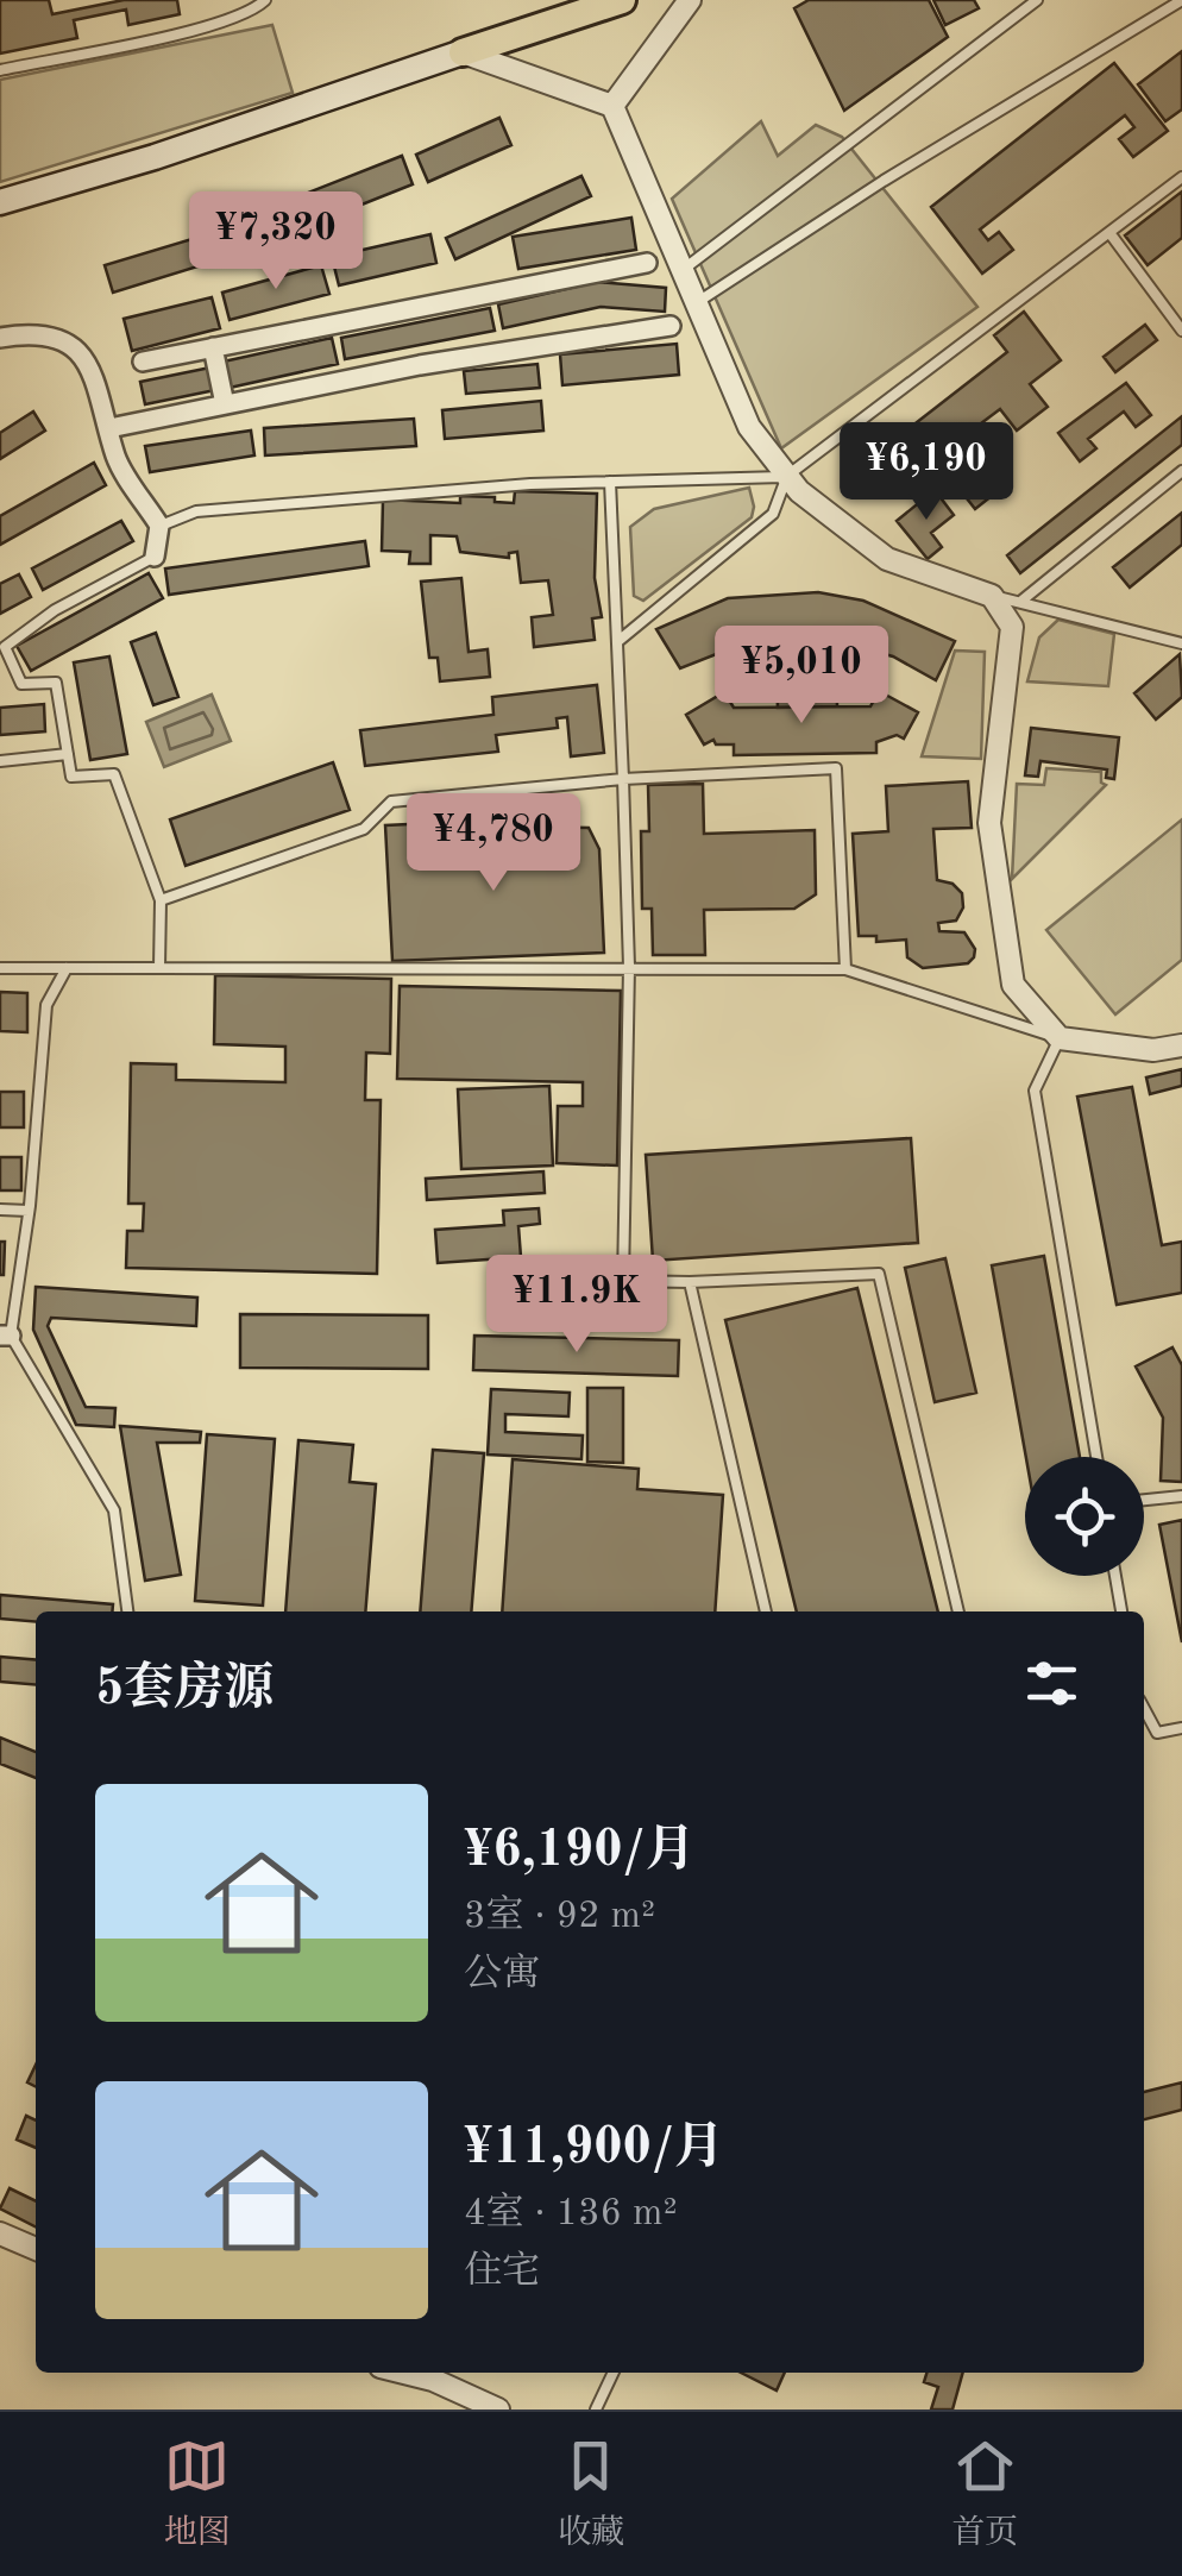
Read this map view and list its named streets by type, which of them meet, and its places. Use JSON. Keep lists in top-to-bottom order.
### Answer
{
  "page": {
    "price": [
      "¥7,320",
      "¥6,190",
      "¥5,010",
      "¥4,780",
      "¥11.9K"
    ],
    "heading": "5套房源",
    "list": [
      {
        "name": "¥6,190/月",
        "note": "3室 · 92 m² · 公寓"
      },
      {
        "name": "¥11,900/月",
        "note": "4室 · 136 m² · 住宅"
      }
    ],
    "tabs": ["地图", "收藏", "首页"]
  }
}
